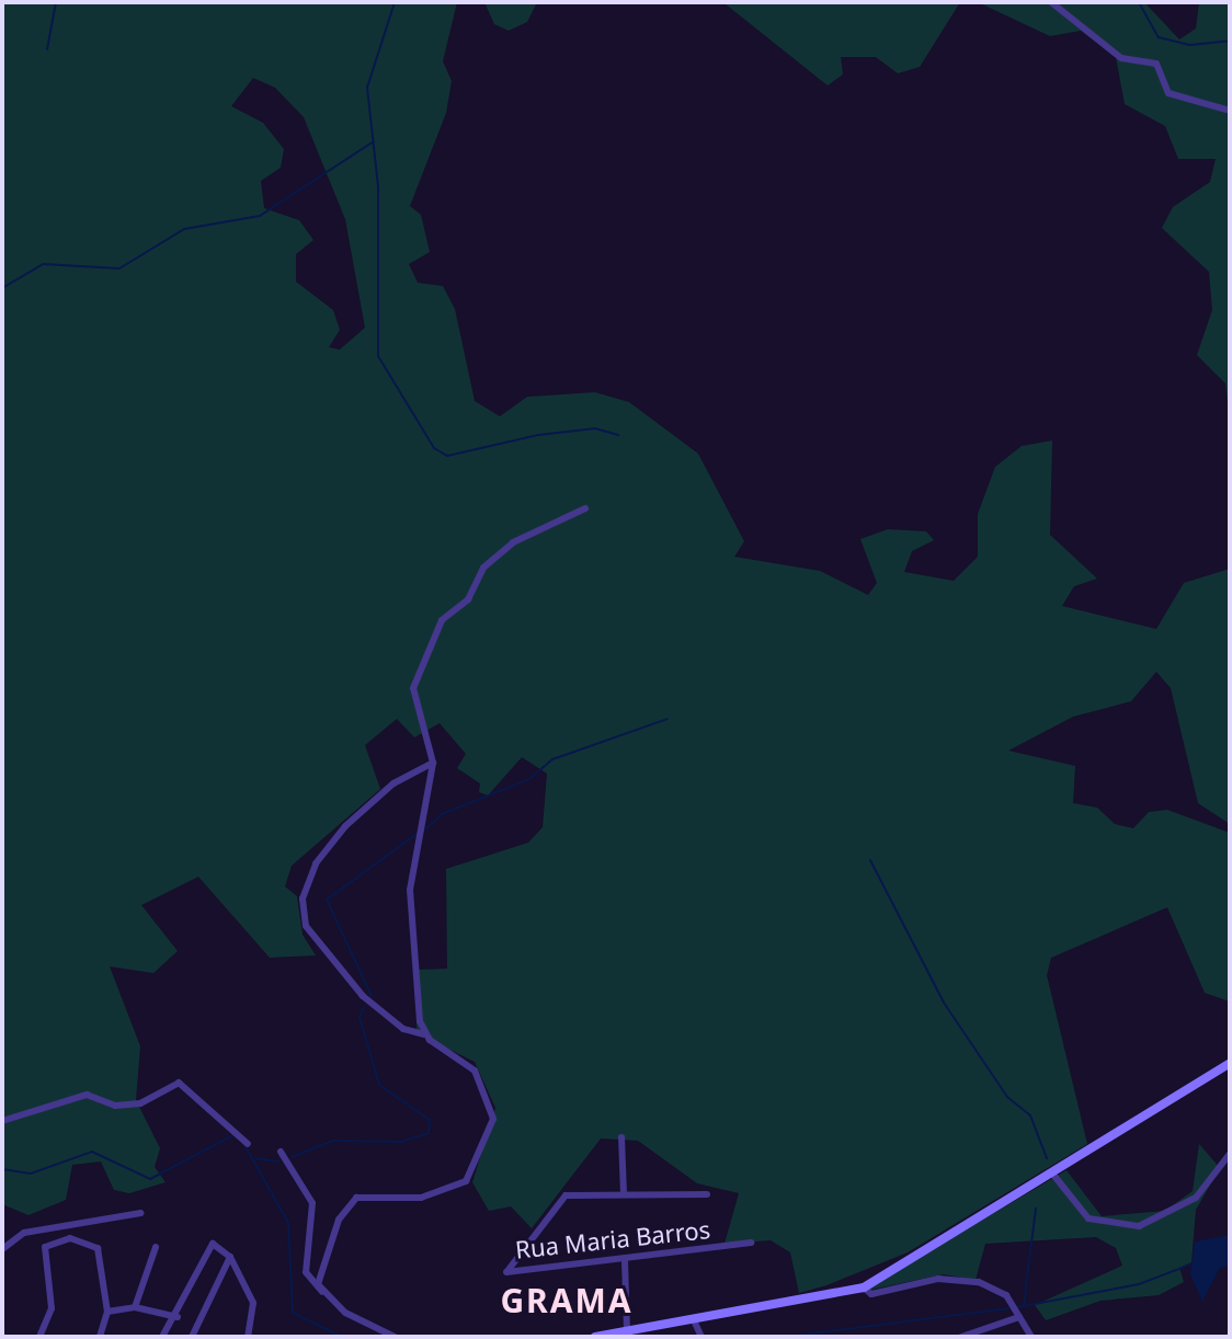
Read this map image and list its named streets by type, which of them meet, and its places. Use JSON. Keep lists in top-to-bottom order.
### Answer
{
  "streets": {
    "street": ["Rua Maria Barros"]
  },
  "districts": ["GRAMA"]
}
